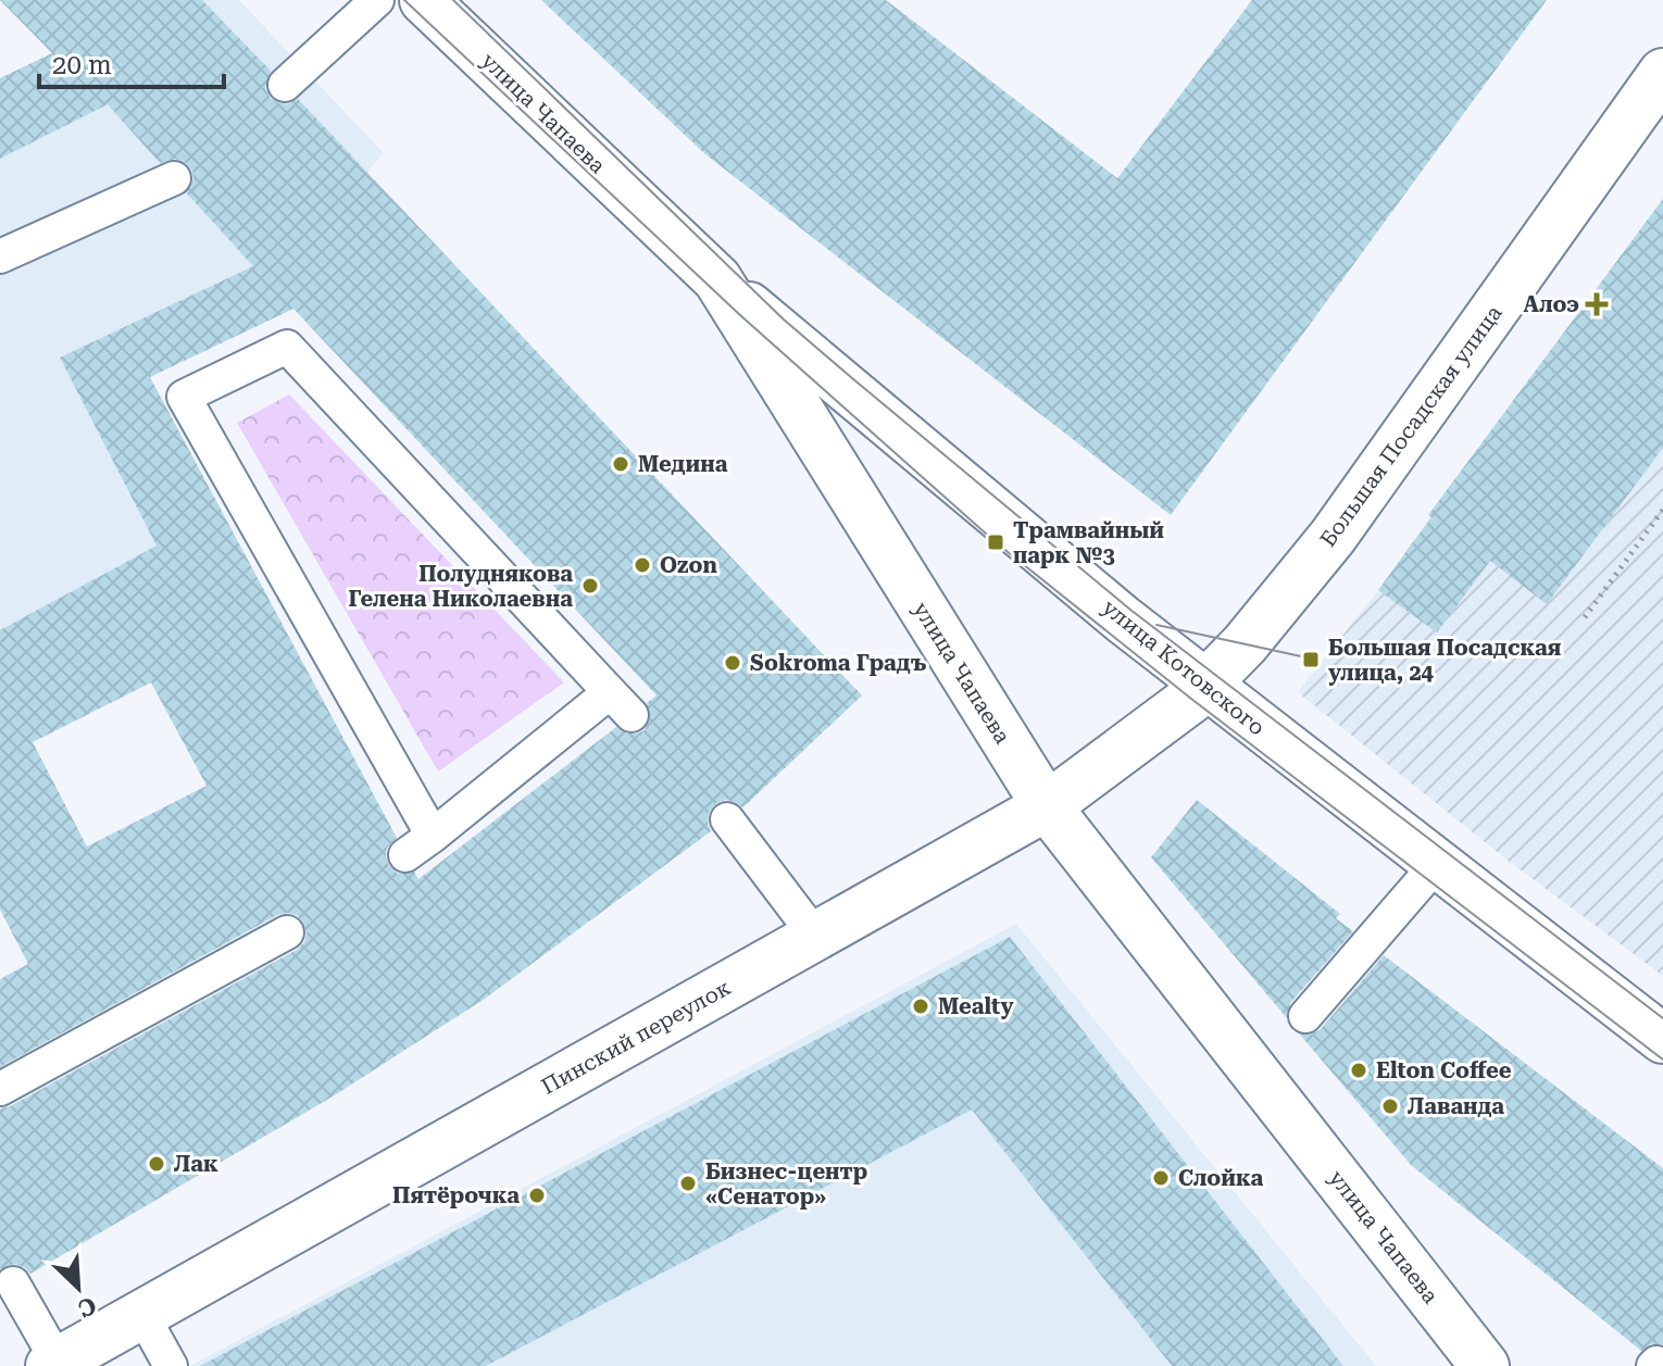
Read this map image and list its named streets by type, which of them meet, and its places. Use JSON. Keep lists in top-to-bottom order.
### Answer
{
  "streets": {
    "street": [
      "улица Чапаева",
      "Большая Посадская улица",
      "улица Котовского",
      "Пинский переулок"
    ]
  },
  "crossings": [
    ["улица Чапаева", "улица Котовского"],
    ["улица Чапаева", "Пинский переулок"],
    ["Большая Посадская улица", "улица Котовского"],
    ["Большая Посадская улица", "Пинский переулок"],
    ["улица Котовского", "Пинский переулок"]
  ],
  "places": {
    "health": ["Алоэ"],
    "other": [
      "Медина",
      "Ozon",
      "Полуднякова Гелена Николаевна",
      "Sokroma Градъ",
      "Mealty",
      "Elton Coffee",
      "Лаванда",
      "Лак",
      "Слойка",
      "Бизнес-центр «Сенатор»",
      "Пятёрочка"
    ],
    "transit": ["Трамвайный парк №3", "Большая Посадская улица, 24"]
  },
  "scale_bar": "20 m",
  "north": "bottom right"
}
